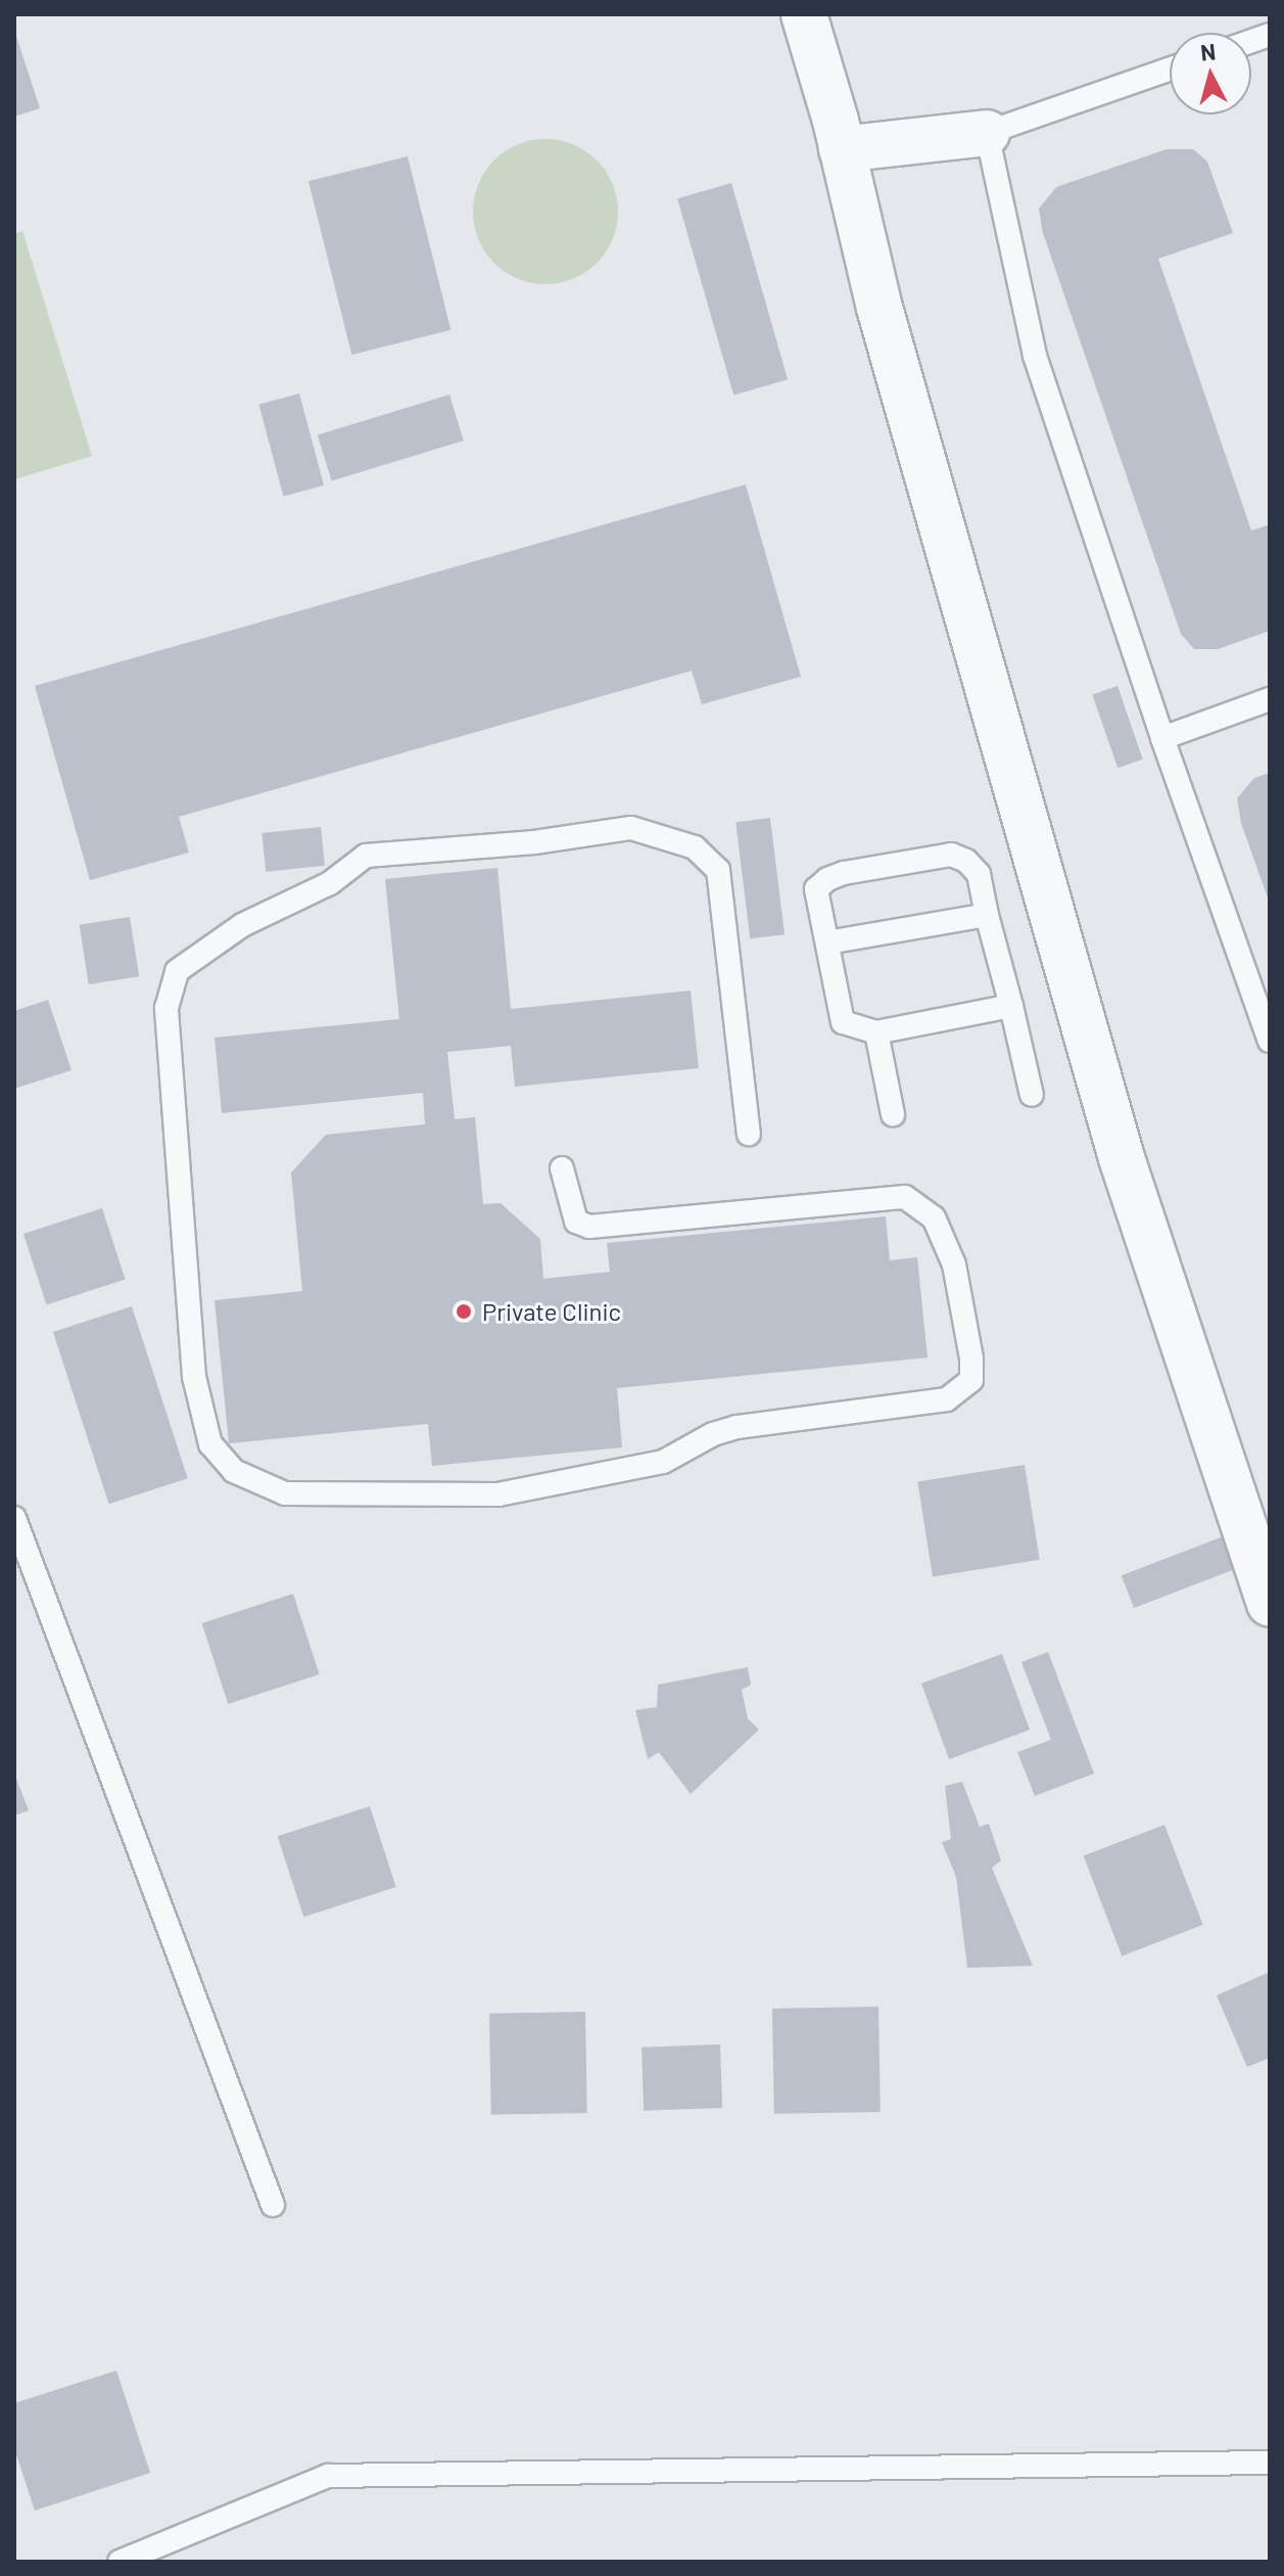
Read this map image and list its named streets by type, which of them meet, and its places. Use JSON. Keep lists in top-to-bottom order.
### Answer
{
  "places": ["Private Clinic"],
  "north": "top"
}
